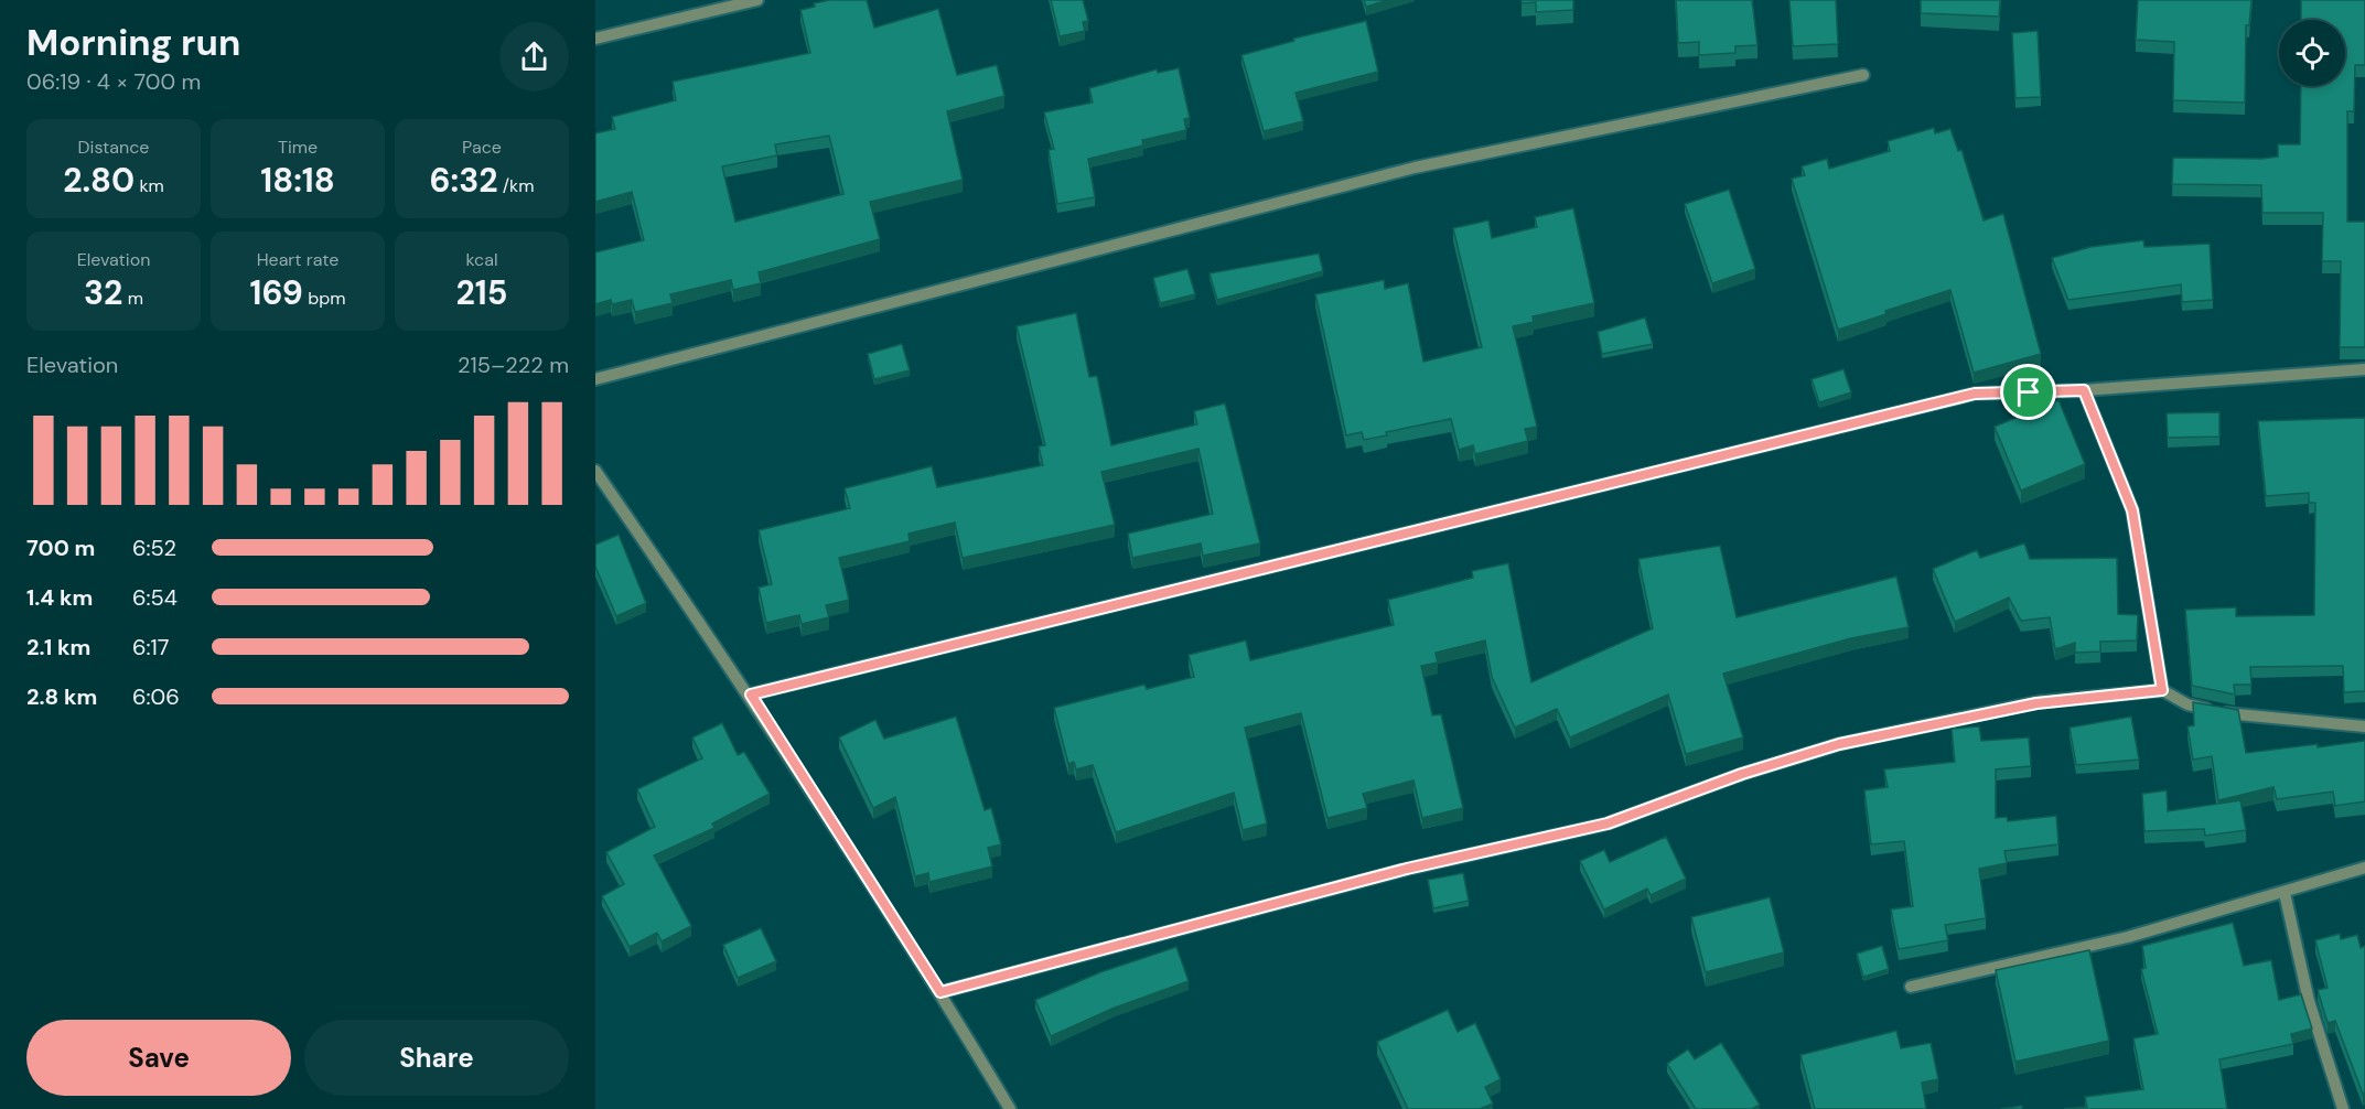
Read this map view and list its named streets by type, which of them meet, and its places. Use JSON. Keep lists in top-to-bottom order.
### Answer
{
  "page": {
    "heading": ["Morning run", "06:19 · 4 × 700 m"],
    "stats": [
      ["Distance", "2.80 km"],
      ["Time", "18:18"],
      ["Pace", "6:32 /km"],
      ["Elevation", "32 m"],
      ["Heart rate", "169 bpm"],
      ["kcal", "215"]
    ],
    "chart": ["Elevation", "215–222 m"],
    "list": [
      {
        "name": "700 m",
        "note": "6:52"
      },
      {
        "name": "1.4 km",
        "note": "6:54"
      },
      {
        "name": "2.1 km",
        "note": "6:17"
      },
      {
        "name": "2.8 km",
        "note": "6:06"
      }
    ],
    "buttons": ["Save", "Share"]
  }
}
